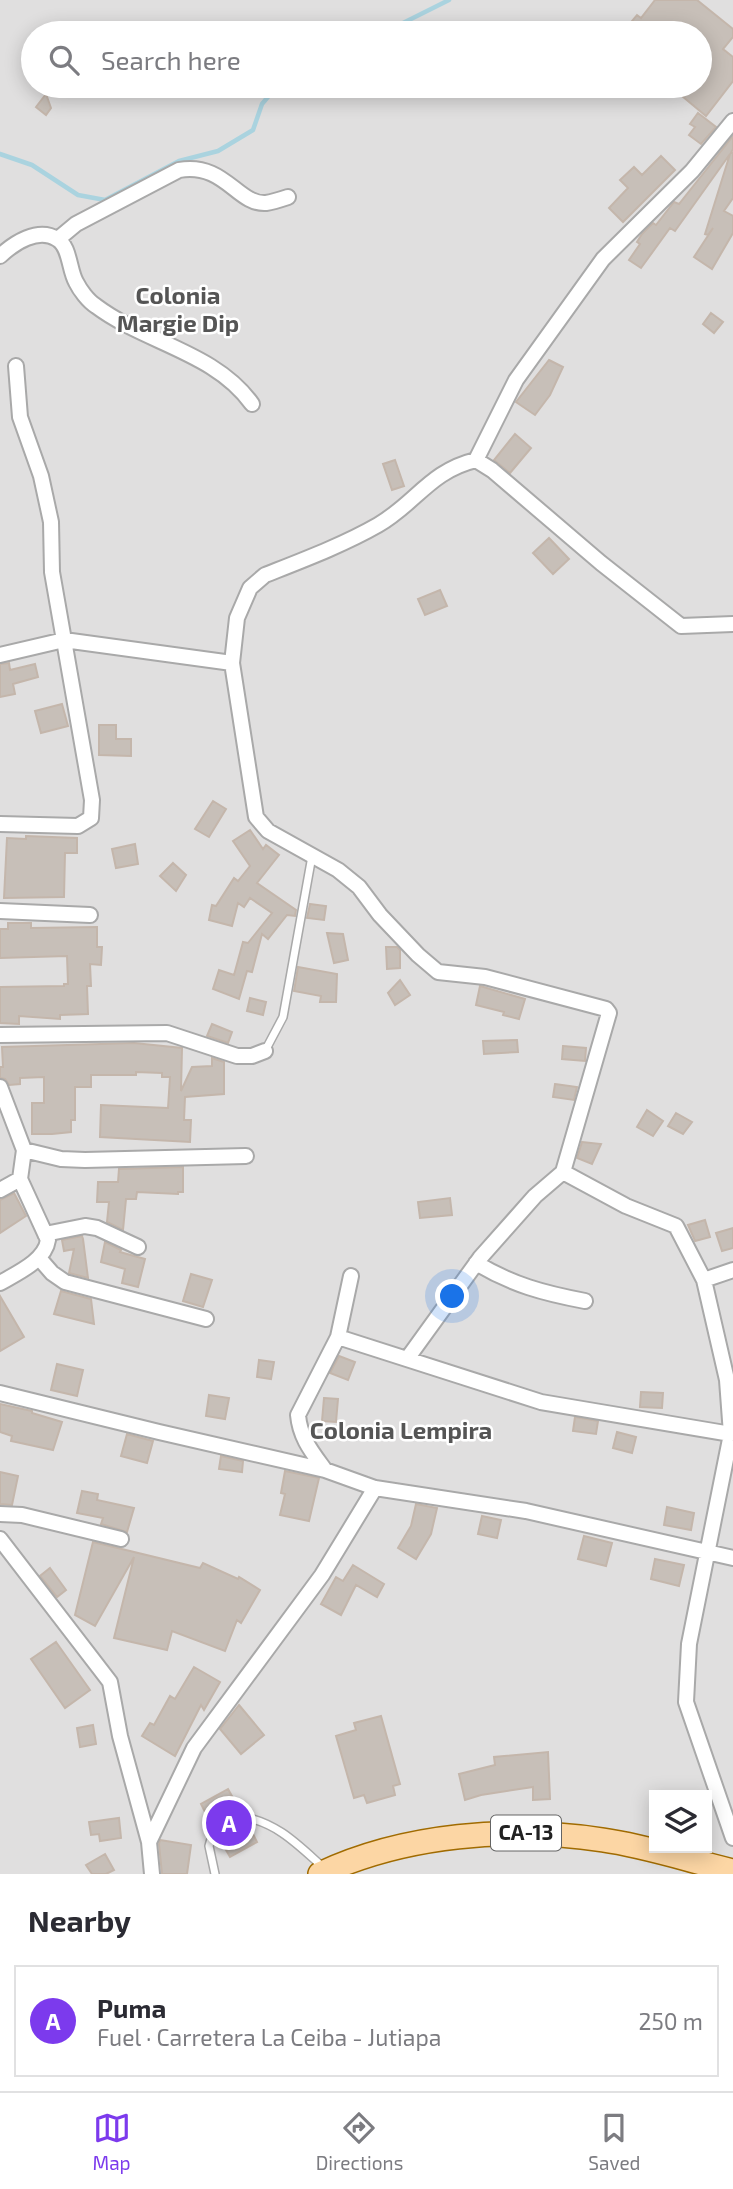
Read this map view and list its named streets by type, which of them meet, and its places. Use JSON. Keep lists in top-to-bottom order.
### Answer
{
  "streets": {
    "main road": ["CA-13"]
  },
  "districts": ["Colonia Margie Dip", "Colonia Lempira"],
  "page": {
    "search": "Search here",
    "pins": "A",
    "heading": "Nearby",
    "list": [
      {
        "mark": "A",
        "name": "Puma",
        "note": "Fuel · Carretera La Ceiba - Jutiapa",
        "value": "250 m"
      }
    ],
    "nav": ["Map", "Directions", "Saved"]
  }
}
